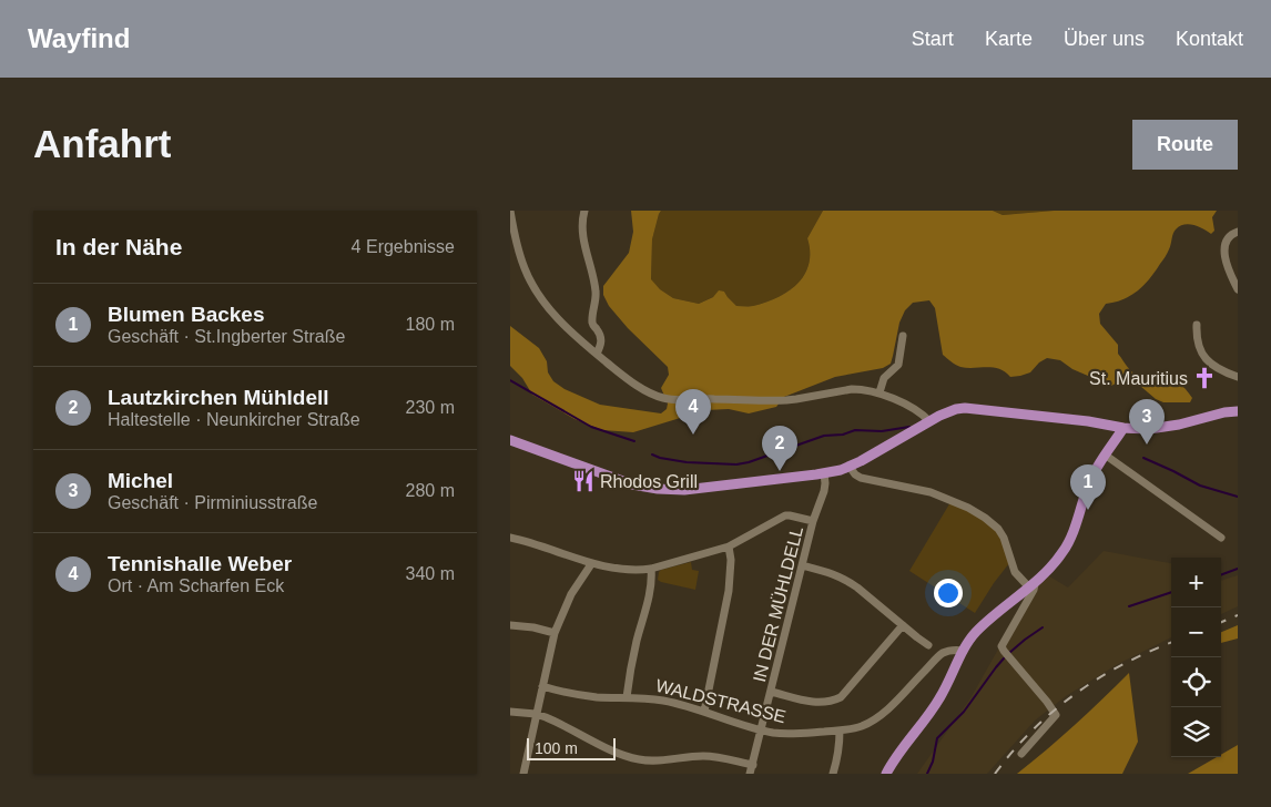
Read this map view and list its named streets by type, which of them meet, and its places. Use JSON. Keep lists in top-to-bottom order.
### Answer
{
  "streets": {
    "street": ["IN DER MÜHLDELL", "WALDSTRASSE"]
  },
  "crossings": [
    ["IN DER MÜHLDELL", "WALDSTRASSE"]
  ],
  "places": {
    "church": ["St. Mauritius"],
    "restaurant": ["Rhodos Grill"]
  },
  "scale_bar": "100 m",
  "page": {
    "header": "Wayfind",
    "nav": [
      "Start",
      "Karte",
      "Über uns",
      "Kontakt"
    ],
    "buttons": "Route",
    "title": "Anfahrt",
    "heading": ["In der Nähe", "4 Ergebnisse"],
    "list": [
      {
        "mark": "1",
        "name": "Blumen Backes",
        "note": "Geschäft · St.Ingberter Straße",
        "value": "180 m"
      },
      {
        "mark": "2",
        "name": "Lautzkirchen Mühldell",
        "note": "Haltestelle · Neunkircher Straße",
        "value": "230 m"
      },
      {
        "mark": "3",
        "name": "Michel",
        "note": "Geschäft · Pirminiusstraße",
        "value": "280 m"
      },
      {
        "mark": "4",
        "name": "Tennishalle Weber",
        "note": "Ort · Am Scharfen Eck",
        "value": "340 m"
      }
    ],
    "pins": [
      "4",
      "3",
      "2",
      "1"
    ],
    "map_buttons": ["+", "−"],
    "scale": "100 m"
  }
}
